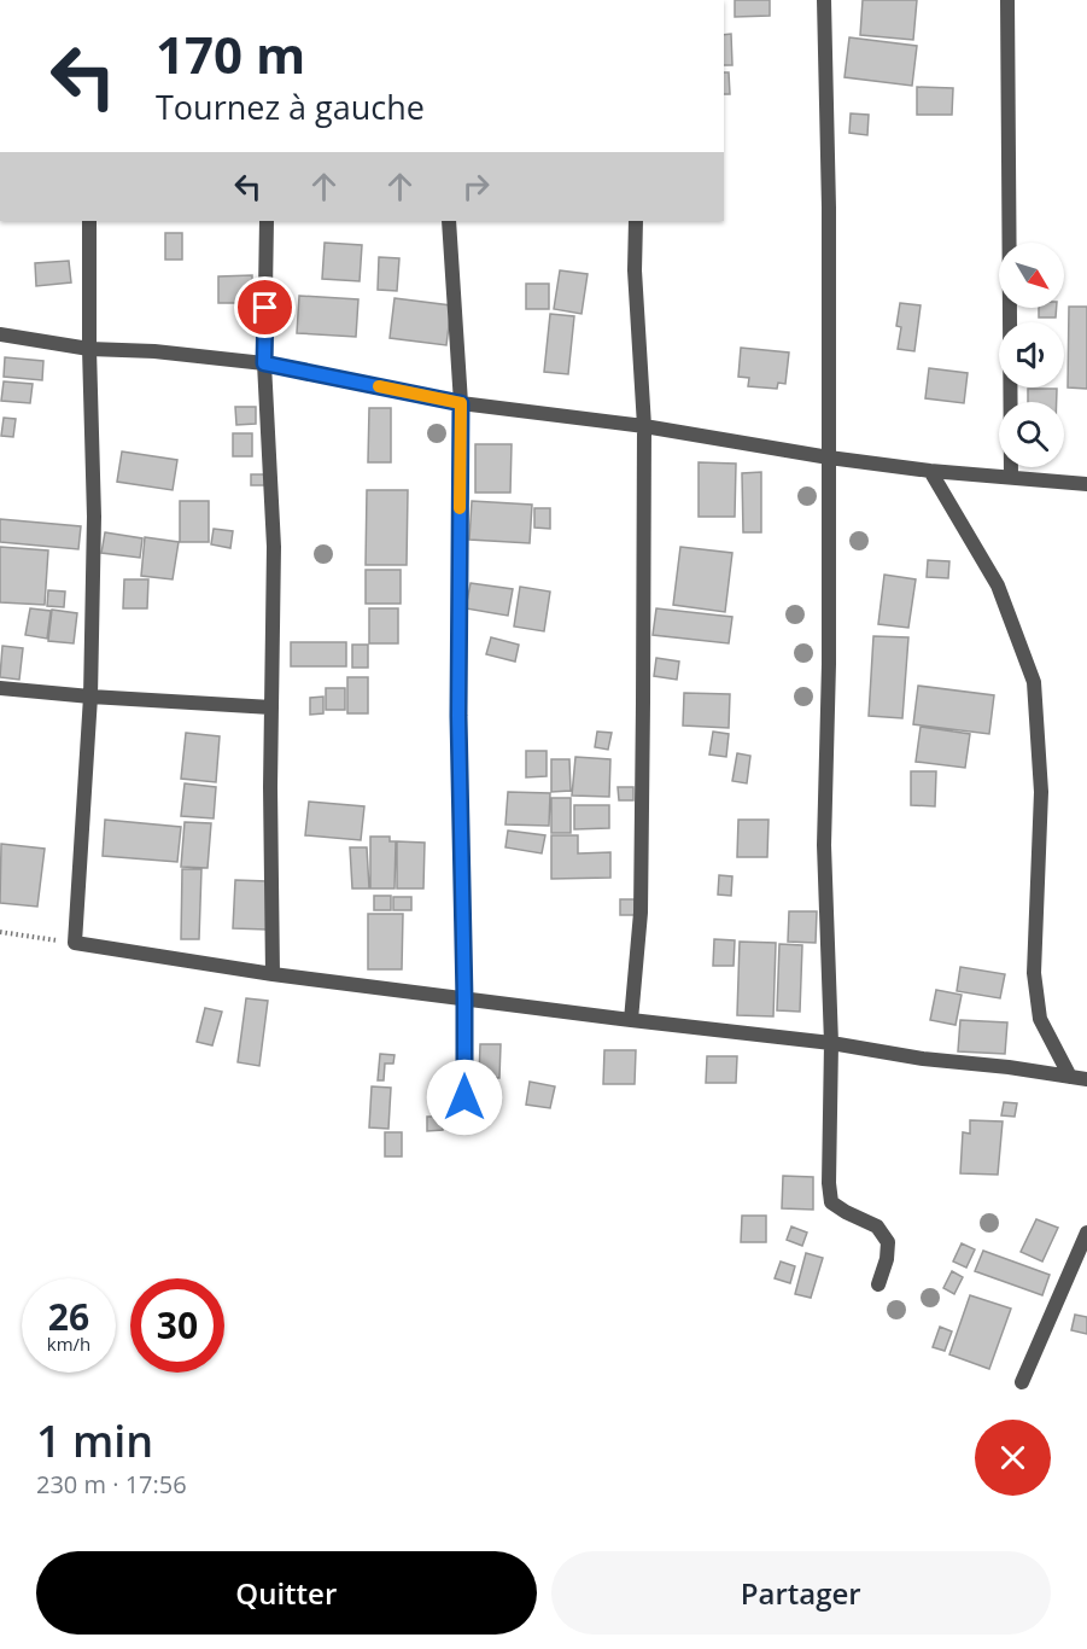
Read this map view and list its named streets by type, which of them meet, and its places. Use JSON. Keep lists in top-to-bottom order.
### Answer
{
  "north": "bottom right",
  "page": {
    "turn": ["170 m", "Tournez à gauche"],
    "speed": "26 km/h",
    "limit": "30",
    "heading": ["1 min", "230 m · 17:56"],
    "buttons": ["Quitter", "Partager"]
  }
}
